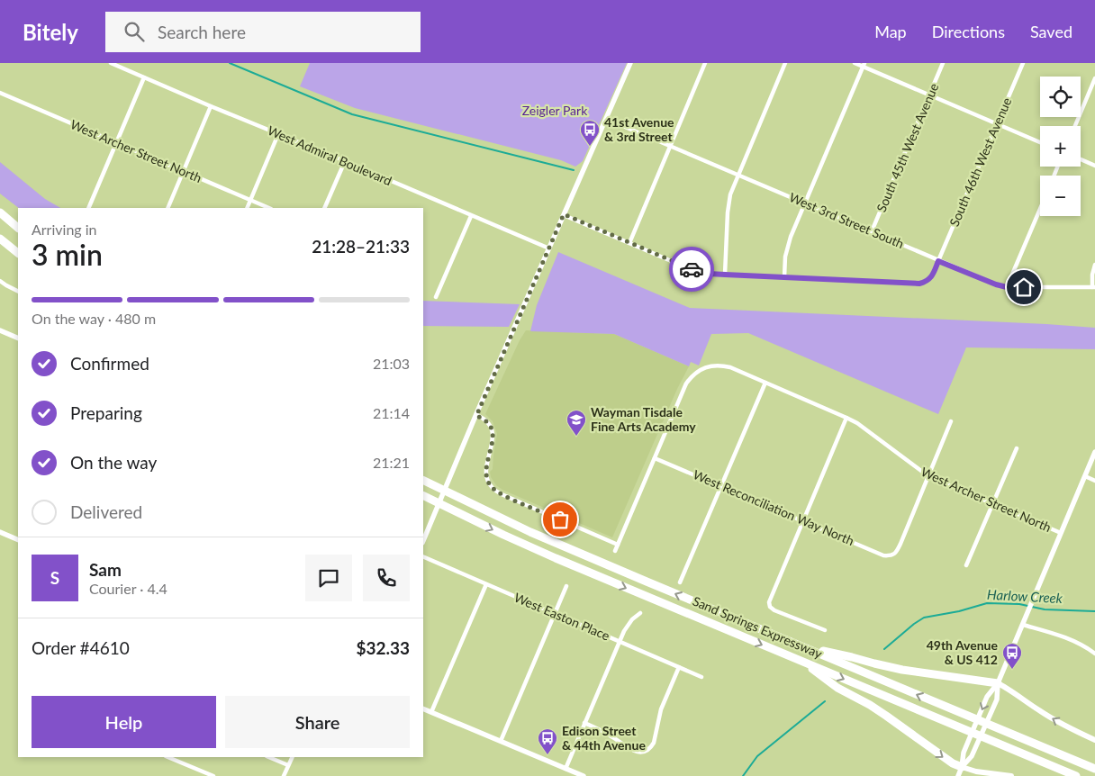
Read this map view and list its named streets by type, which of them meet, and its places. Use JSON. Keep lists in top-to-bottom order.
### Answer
{
  "streets": {
    "highway": ["Sand Springs Expressway"],
    "street": [
      "South 45th West Avenue",
      "West Archer Street North",
      "West Admiral Boulevard",
      "South 46th West Avenue",
      "West 3rd Street South",
      "West Reconciliation Way North",
      "West Easton Place"
    ]
  },
  "crossings": [
    ["South 45th West Avenue", "West 3rd Street South"],
    ["West Archer Street North", "West Reconciliation Way North"],
    ["South 46th West Avenue", "West 3rd Street South"]
  ],
  "water": ["Harlow Creek"],
  "parks": ["Zeigler Park"],
  "places": {
    "bus stop": ["41st Avenue & 3rd Street", "49th Avenue & US 412", "Edison Street & 44th Avenue"],
    "school or university": ["Wayman Tisdale Fine Arts Academy"]
  },
  "page": {
    "header": "Bitely",
    "search": "Search here",
    "nav": ["Map", "Directions", "Saved"],
    "map_buttons": ["+", "−"],
    "heading": ["3 min", "Arriving in", "21:28–21:33"],
    "panel": [
      "Sam",
      "Courier · 4.4",
      "Order #4610",
      "$32.33"
    ],
    "bar": "On the way · 480 m",
    "list": [
      ["Confirmed", "21:03"],
      ["Preparing", "21:14"],
      ["On the way", "21:21"],
      "Delivered"
    ],
    "round": "S",
    "buttons": ["Help", "Share"]
  }
}
